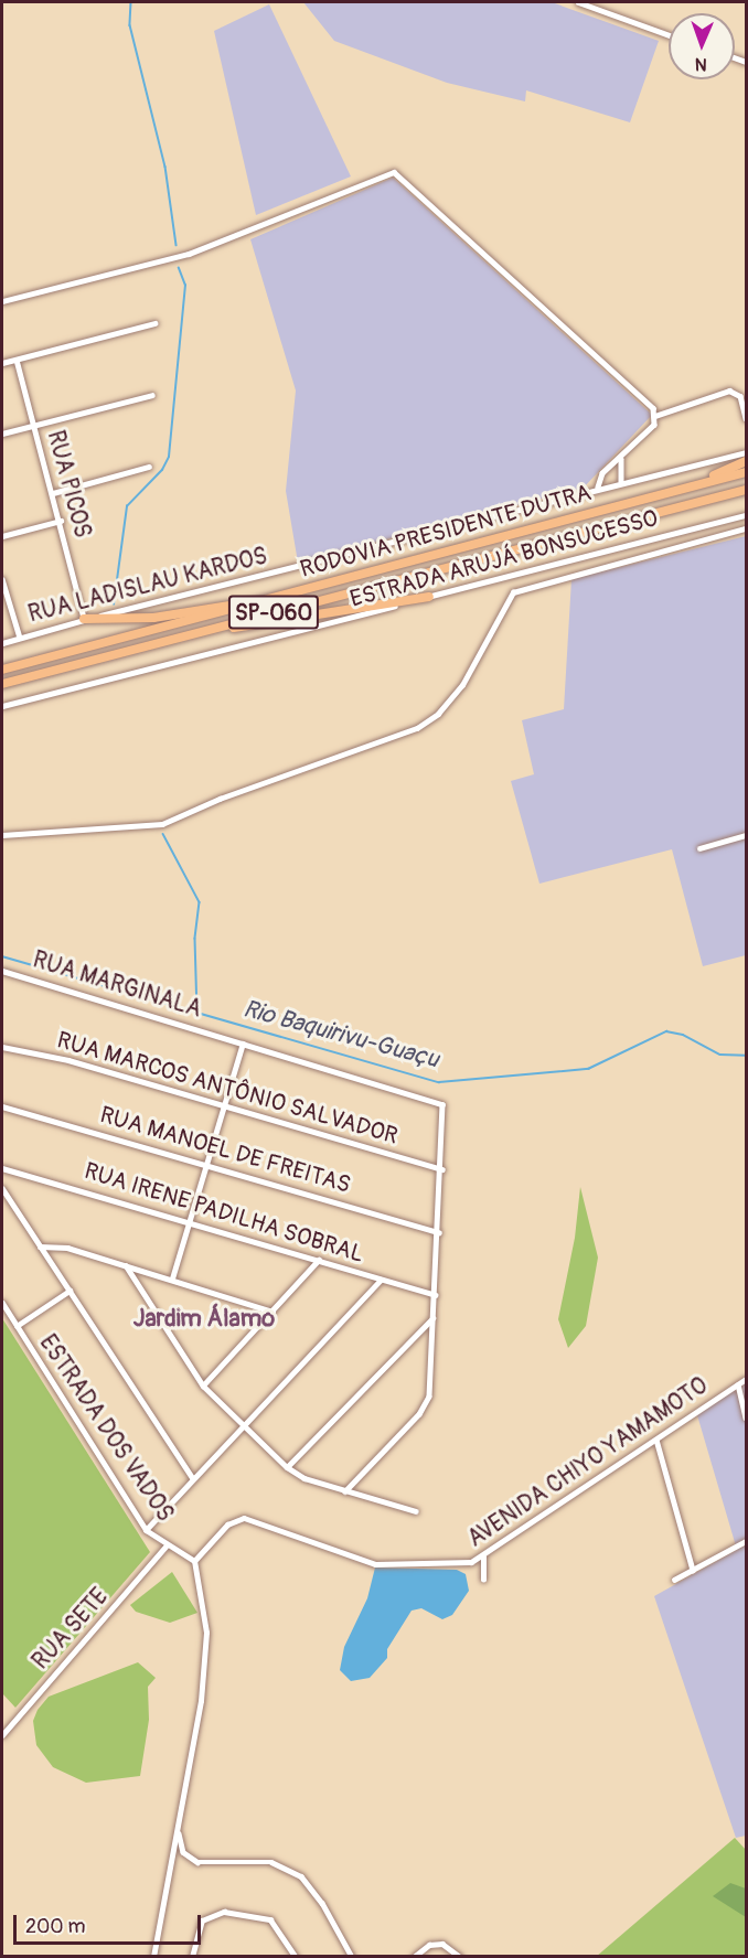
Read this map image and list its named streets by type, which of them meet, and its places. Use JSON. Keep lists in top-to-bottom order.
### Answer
{
  "streets": {
    "highway": ["RODOVIA PRESIDENTE DUTRA", "SP-060"],
    "street": [
      "RUA PICOS",
      "ESTRADA ARUJÁ BONSUCESSO",
      "RUA LADISLAU KARDOS",
      "RUA MARGINALA",
      "RUA MARCOS ANTÔNIO SALVADOR",
      "RUA MANOEL DE FREITAS",
      "RUA IRENE PADILHA SOBRAL",
      "ESTRADA DOS VADOS",
      "AVENIDA CHIYO YAMAMOTO",
      "RUA SETE"
    ]
  },
  "crossings": [
    ["RUA PICOS", "RUA LADISLAU KARDOS"],
    ["RUA MARGINALA", "RUA MARCOS ANTÔNIO SALVADOR"],
    ["ESTRADA DOS VADOS", "AVENIDA CHIYO YAMAMOTO"],
    ["ESTRADA DOS VADOS", "RUA SETE"]
  ],
  "districts": ["Jardim Álamo"],
  "water": ["Rio Baquirivu-Guaçu"],
  "scale_bar": "200 m",
  "north": "bottom"
}
